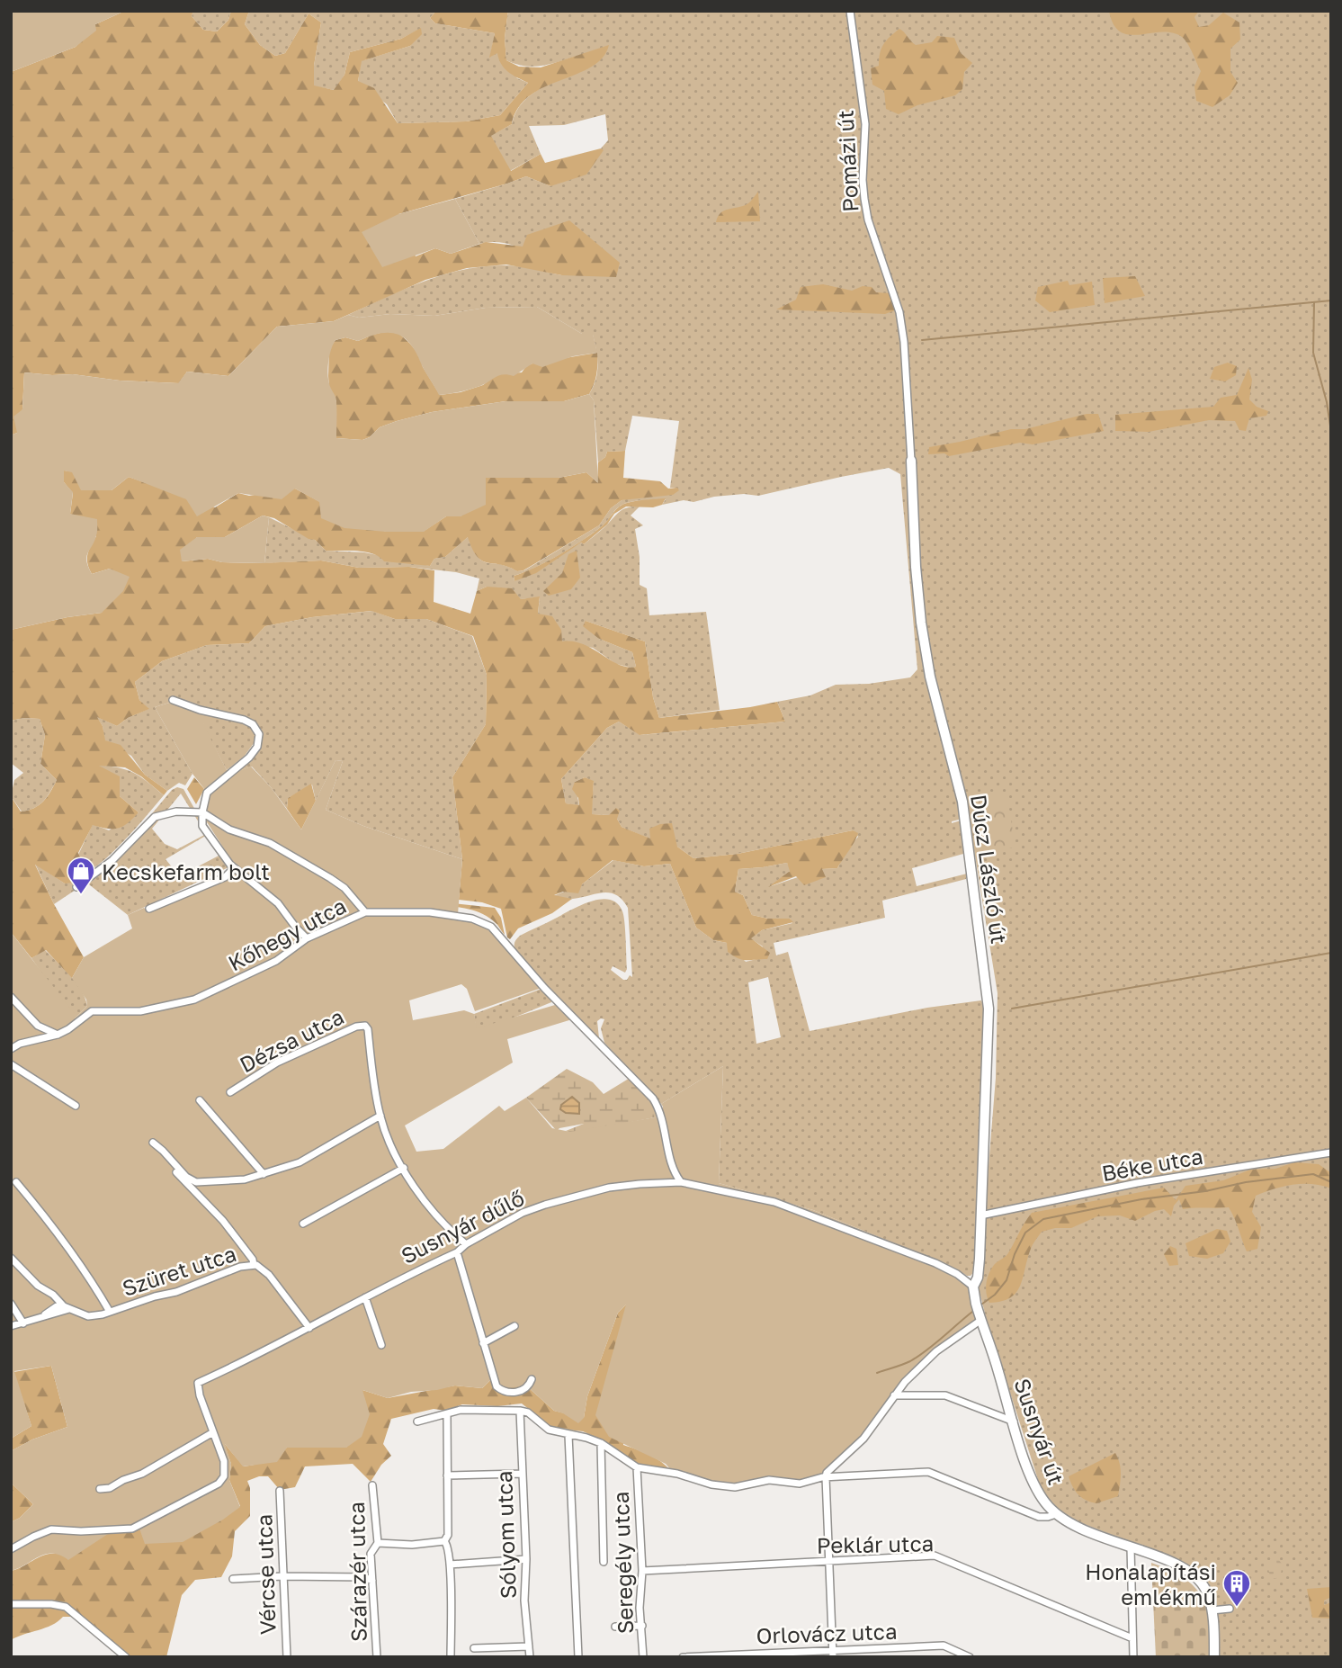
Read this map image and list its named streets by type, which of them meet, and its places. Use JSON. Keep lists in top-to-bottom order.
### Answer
{
  "streets": {
    "street": [
      "Pomázi út",
      "Dúcz László út",
      "Kőhegy utca",
      "Dézsa utca",
      "Béke utca",
      "Susnyár dűlő",
      "Szüret utca",
      "Susnyár út",
      "Sólyom utca",
      "Peklár utca",
      "Seregély utca",
      "Szárazér utca",
      "Vércse utca",
      "Orlovácz utca"
    ]
  },
  "crossings": [
    ["Pomázi út", "Dúcz László út"],
    ["Dúcz László út", "Béke utca"],
    ["Dúcz László út", "Susnyár dűlő"],
    ["Dúcz László út", "Susnyár út"],
    ["Kőhegy utca", "Susnyár dűlő"],
    ["Susnyár dűlő", "Szüret utca"],
    ["Susnyár dűlő", "Susnyár út"],
    ["Peklár utca", "Seregély utca"]
  ],
  "places": {
    "shop": ["Kecskefarm bolt"],
    "building": ["Honalapítási emlékmű"]
  }
}
